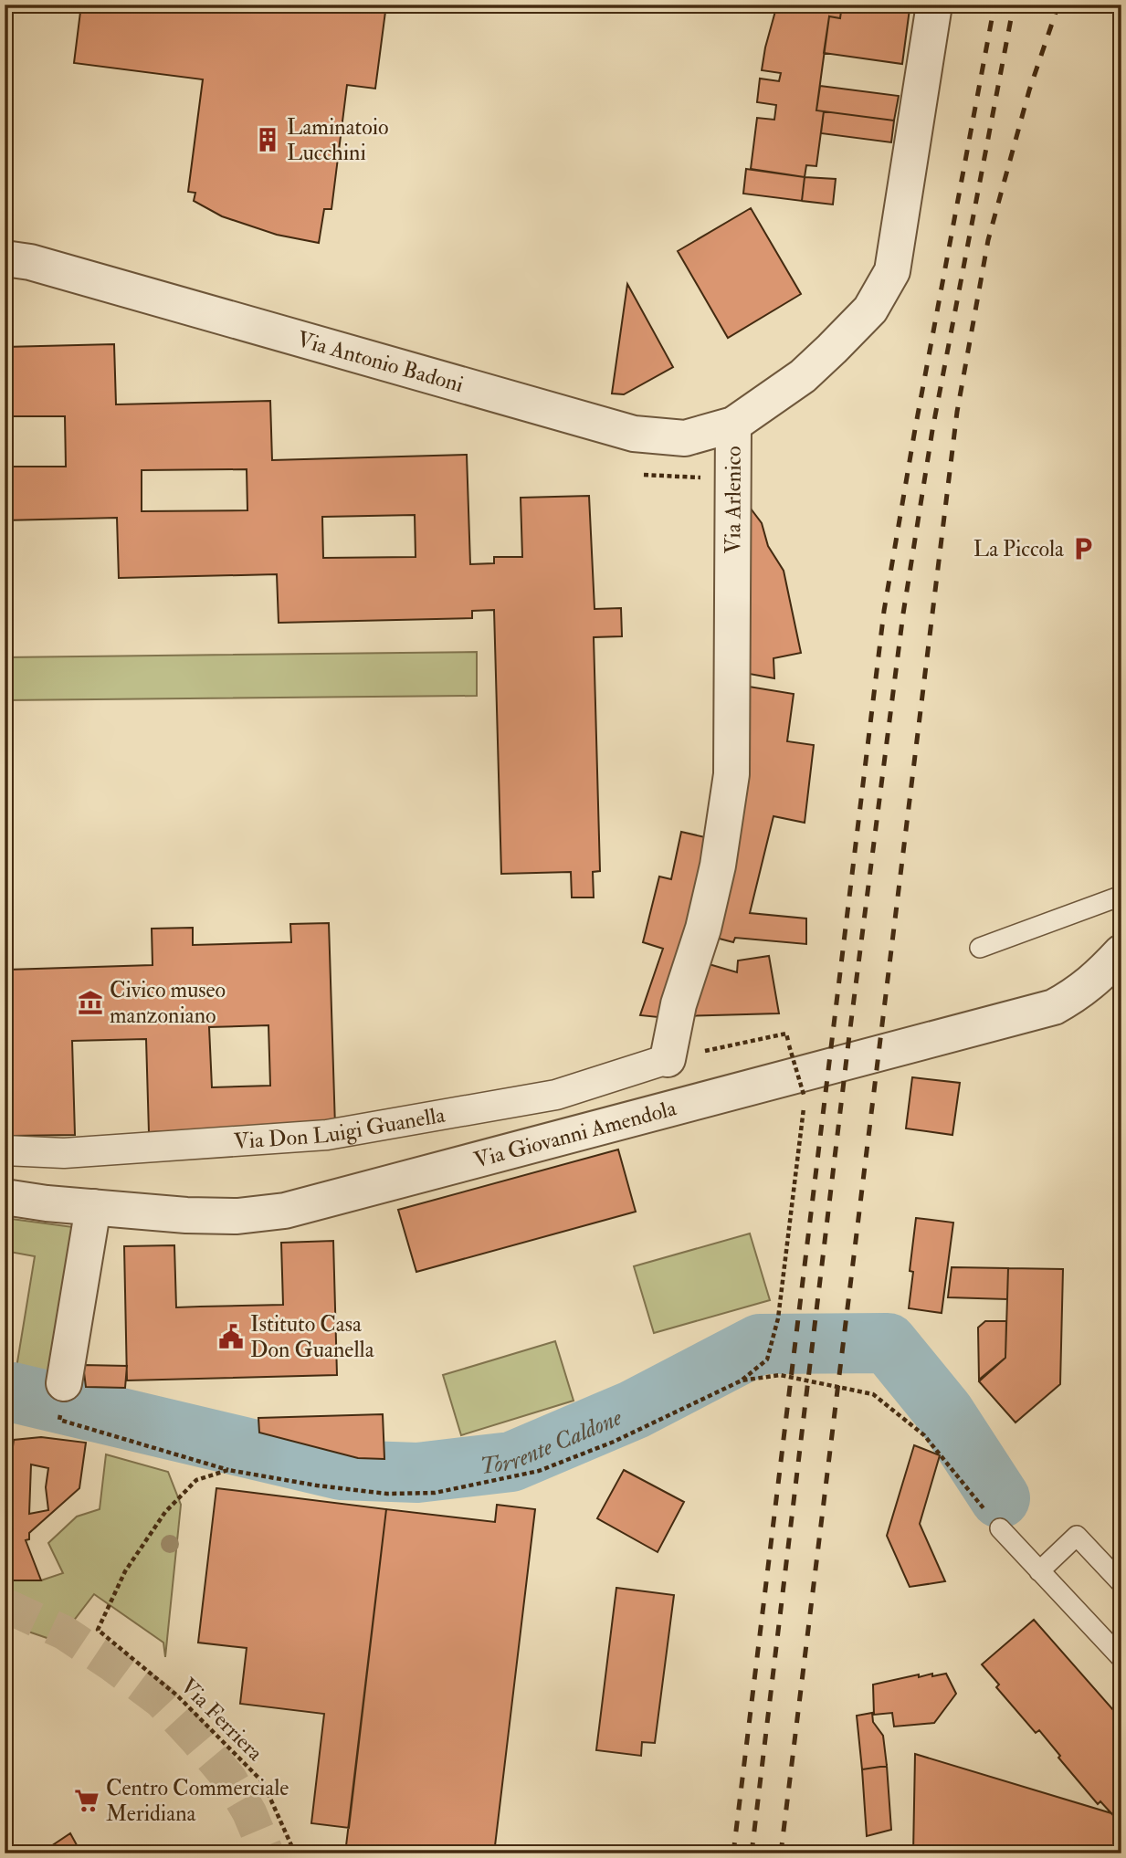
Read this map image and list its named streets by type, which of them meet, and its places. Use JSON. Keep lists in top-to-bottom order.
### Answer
{
  "streets": {
    "street": [
      "Via Antonio Badoni",
      "Via Arlenico",
      "Via Don Luigi Guanella",
      "Via Giovanni Amendola"
    ],
    "path": ["Via Ferriera"]
  },
  "crossings": [
    ["Via Antonio Badoni", "Via Arlenico"],
    ["Via Arlenico", "Via Don Luigi Guanella"]
  ],
  "water": ["Torrente Caldone"],
  "places": {
    "building": ["Laminatoio Lucchini"],
    "parking": ["La Piccola"],
    "museum": ["Civico museo manzoniano"],
    "public building": ["Istituto Casa Don Guanella"],
    "supermarket": ["Centro Commerciale Meridiana"]
  }
}
